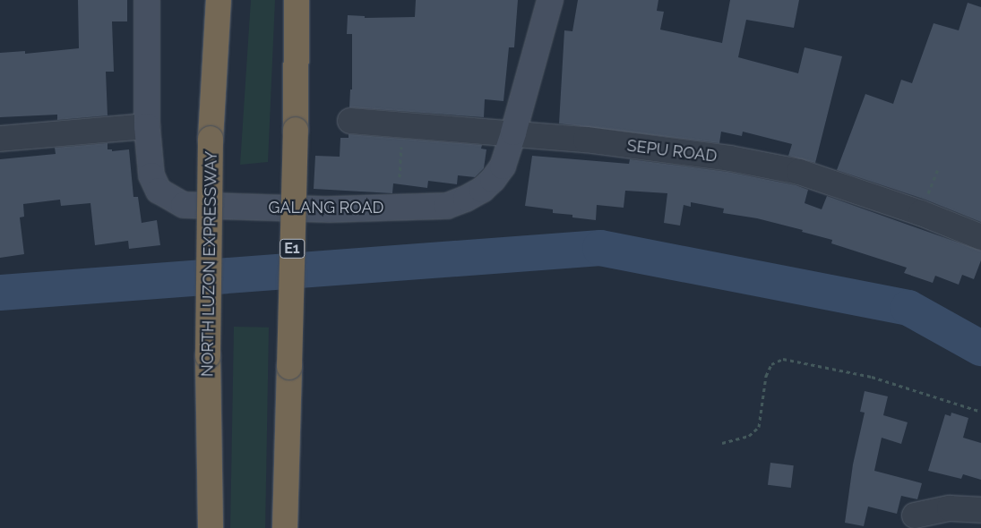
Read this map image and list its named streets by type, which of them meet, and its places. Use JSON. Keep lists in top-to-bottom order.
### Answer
{
  "streets": {
    "highway": ["E1", "NORTH LUZON EXPRESSWAY"],
    "street": ["SEPU ROAD", "GALANG ROAD"]
  },
  "crossings": [
    ["SEPU ROAD", "GALANG ROAD"]
  ]
}
